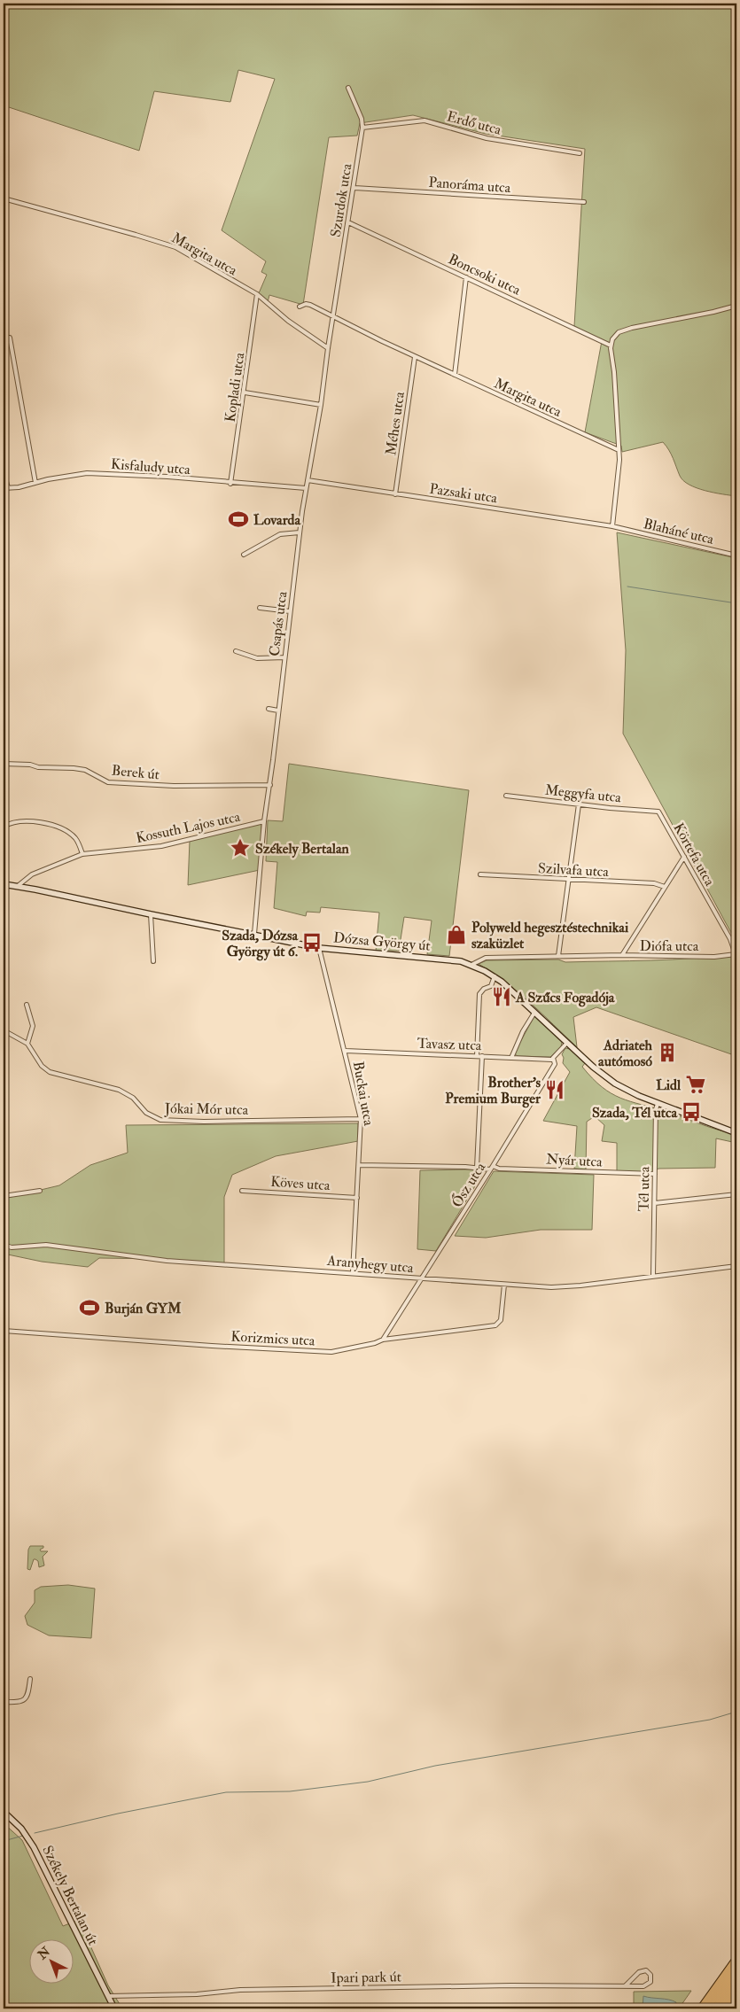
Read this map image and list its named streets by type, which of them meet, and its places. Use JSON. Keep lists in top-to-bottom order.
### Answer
{
  "streets": {
    "main road": ["Dózsa György út", "Székely Bertalan út"],
    "street": [
      "Erdő utca",
      "Panoráma utca",
      "Szurdok utca",
      "Margita utca",
      "Boncsoki utca",
      "Kopladi utca",
      "Méhes utca",
      "Kisfaludy utca",
      "Pazsaki utca",
      "Blaháné utca",
      "Csapás utca",
      "Berek út",
      "Meggyfa utca",
      "Kossuth Lajos utca",
      "Körtefa utca",
      "Szilvafa utca",
      "Diófa utca",
      "Tavasz utca",
      "Buckai utca",
      "Jókai Mór utca",
      "Nyár utca",
      "Köves utca",
      "Ősz utca",
      "Tél utca",
      "Aranyhegy utca",
      "Korizmics utca",
      "Ipari park út"
    ]
  },
  "crossings": [
    ["Erdő utca", "Szurdok utca"],
    ["Panoráma utca", "Szurdok utca"],
    ["Szurdok utca", "Margita utca"],
    ["Szurdok utca", "Boncsoki utca"],
    ["Szurdok utca", "Csapás utca"],
    ["Margita utca", "Kopladi utca"],
    ["Margita utca", "Méhes utca"],
    ["Margita utca", "Csapás utca"],
    ["Kopladi utca", "Kisfaludy utca"],
    ["Méhes utca", "Pazsaki utca"],
    ["Kisfaludy utca", "Csapás utca"],
    ["Pazsaki utca", "Blaháné utca"],
    ["Pazsaki utca", "Csapás utca"],
    ["Csapás utca", "Berek út"],
    ["Csapás utca", "Kossuth Lajos utca"],
    ["Csapás utca", "Dózsa György út"],
    ["Meggyfa utca", "Körtefa utca"],
    ["Kossuth Lajos utca", "Dózsa György út"],
    ["Körtefa utca", "Diófa utca"],
    ["Dózsa György út", "Diófa utca"],
    ["Dózsa György út", "Buckai utca"],
    ["Dózsa György út", "Ősz utca"],
    ["Dózsa György út", "Tél utca"],
    ["Tavasz utca", "Buckai utca"],
    ["Tavasz utca", "Ősz utca"],
    ["Buckai utca", "Jókai Mór utca"],
    ["Buckai utca", "Köves utca"],
    ["Buckai utca", "Aranyhegy utca"],
    ["Nyár utca", "Ősz utca"],
    ["Nyár utca", "Tél utca"],
    ["Ősz utca", "Aranyhegy utca"],
    ["Ősz utca", "Korizmics utca"],
    ["Tél utca", "Aranyhegy utca"],
    ["Aranyhegy utca", "Korizmics utca"],
    ["Székely Bertalan út", "Ipari park út"]
  ],
  "places": {
    "sports": ["Lovarda", "Burján GYM"],
    "place": ["Székely Bertalan"],
    "shop": ["Polyweld hegesztéstechnikai szaküzlet"],
    "bus stop": ["Szada, Dózsa György út 6.", "Szada, Tél utca"],
    "restaurant": ["A Szűcs Fogadója", "Brother's Premium Burger"],
    "building": ["Adriateh autómosó"],
    "supermarket": ["Lidl"]
  },
  "north": "top left"
}
